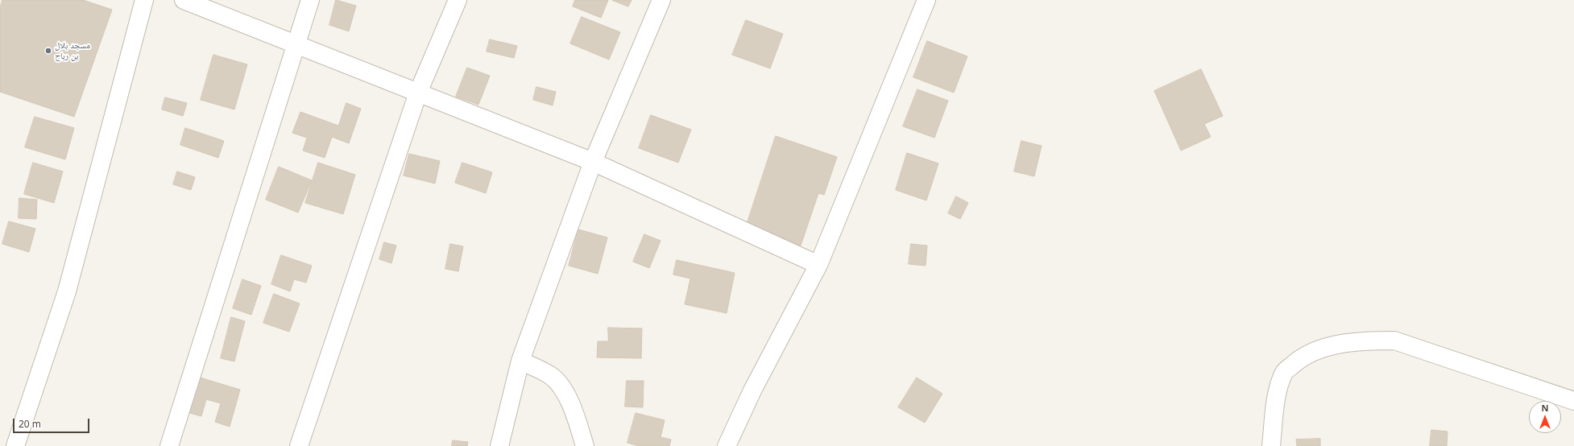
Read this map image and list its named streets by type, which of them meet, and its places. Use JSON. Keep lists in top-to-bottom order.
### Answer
{
  "places": ["مسجد بلال بن رباح"],
  "scale_bar": "20 m",
  "north": "top"
}
